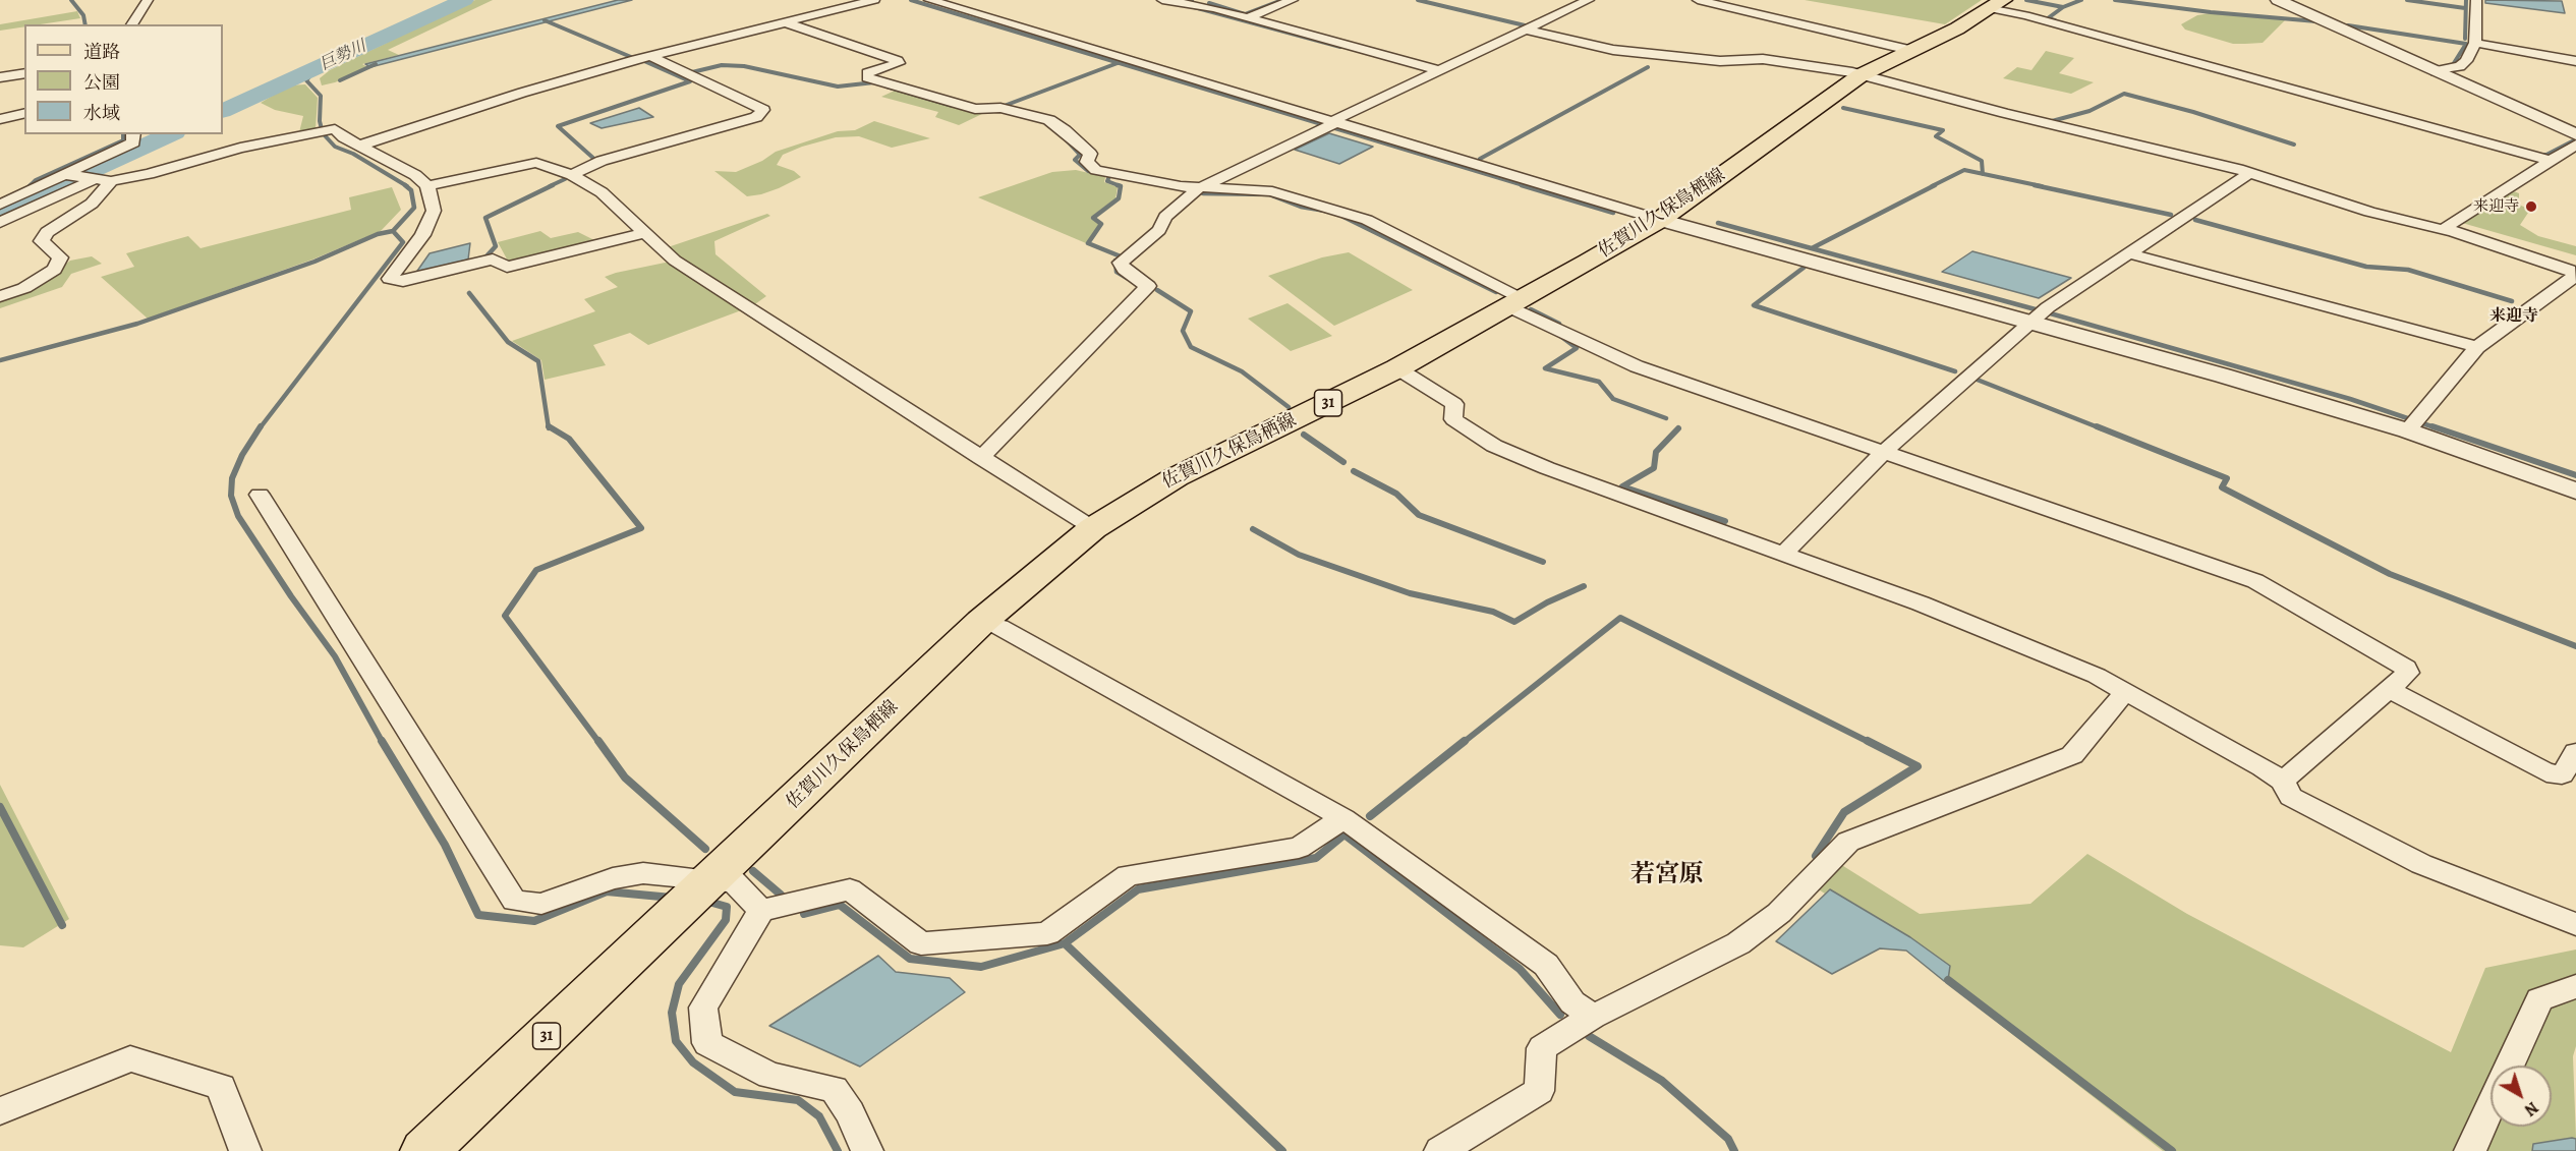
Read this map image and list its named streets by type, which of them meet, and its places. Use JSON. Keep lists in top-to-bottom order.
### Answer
{
  "streets": {
    "main road": ["佐賀川久保鳥栖線", "31"]
  },
  "crossings": [
    ["佐賀川久保鳥栖線", "31"]
  ],
  "districts": ["来迎寺", "若宮原"],
  "water": ["巨勢川"],
  "places": ["来迎寺"],
  "legend": ["道路", "公園", "水域"],
  "north": "bottom right"
}
